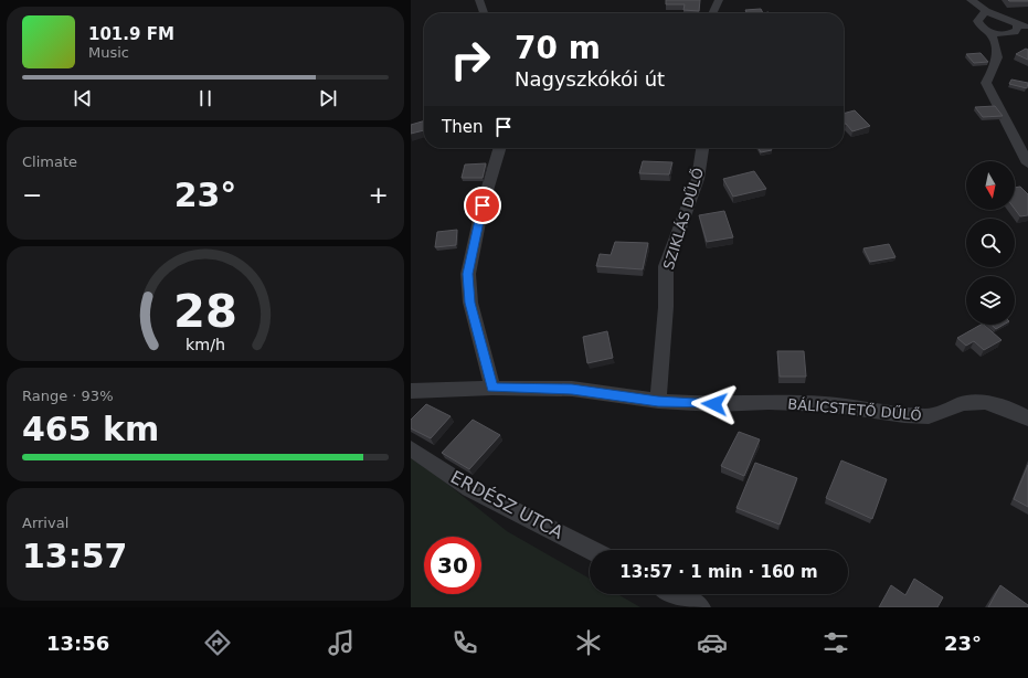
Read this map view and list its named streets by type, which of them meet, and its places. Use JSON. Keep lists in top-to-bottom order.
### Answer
{
  "streets": {
    "street": ["SZIKLÁS DŰLŐ", "BÁLICSTETŐ DŰLŐ", "ERDÉSZ UTCA"]
  },
  "crossings": [
    ["SZIKLÁS DŰLŐ", "BÁLICSTETŐ DŰLŐ"]
  ],
  "north": "bottom",
  "page": {
    "turn": ["70 m", "Nagyszkókói út"],
    "song": ["101.9 FM", "Music"],
    "then": "Then",
    "tile": [
      "Climate",
      ["Range · 93%", "465 km"],
      ["Arrival", "13:57"]
    ],
    "heat": ["−", "23°", "+"],
    "limit": "30",
    "trip": "13:57 · 1 min · 160 m",
    "tabs": ["13:56", "23°"],
    "gauge": ["28", "km/h"]
  }
}
